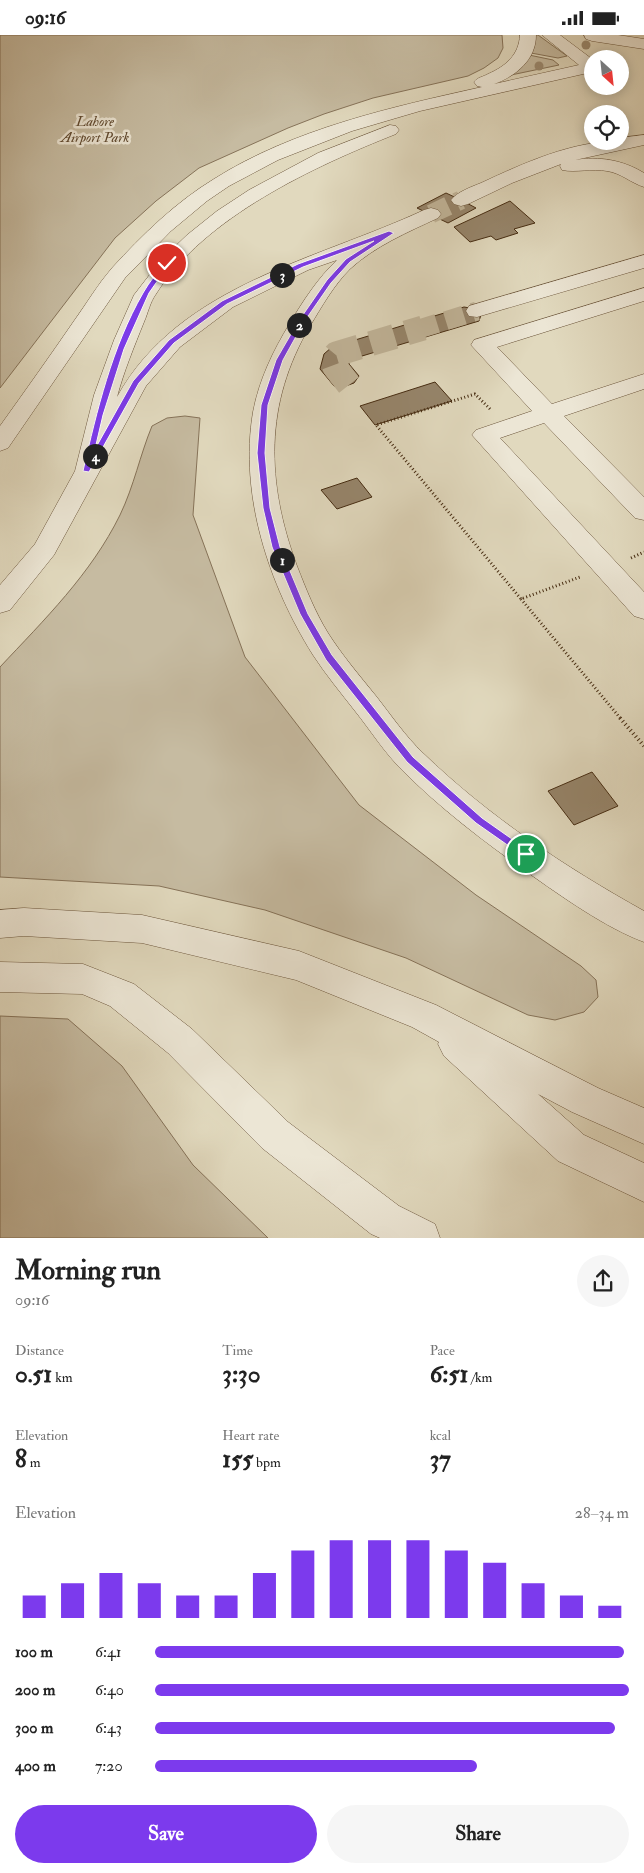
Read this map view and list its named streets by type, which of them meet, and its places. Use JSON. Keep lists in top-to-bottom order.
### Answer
{
  "parks": ["Lahore Airport Park"],
  "north": "bottom right",
  "page": {
    "status": "09:16",
    "pins": [
      "3",
      "2",
      "4",
      "1"
    ],
    "heading": ["Morning run", "09:16"],
    "stats": [
      ["Distance", "0.51 km"],
      ["Time", "3:30"],
      ["Pace", "6:51 /km"],
      ["Elevation", "8 m"],
      ["Heart rate", "155 bpm"],
      ["kcal", "37"]
    ],
    "chart": ["Elevation", "28–34 m"],
    "list": [
      {
        "name": "100 m",
        "note": "6:41"
      },
      {
        "name": "200 m",
        "note": "6:40"
      },
      {
        "name": "300 m",
        "note": "6:43"
      },
      {
        "name": "400 m",
        "note": "7:20"
      }
    ],
    "buttons": ["Save", "Share"]
  }
}
